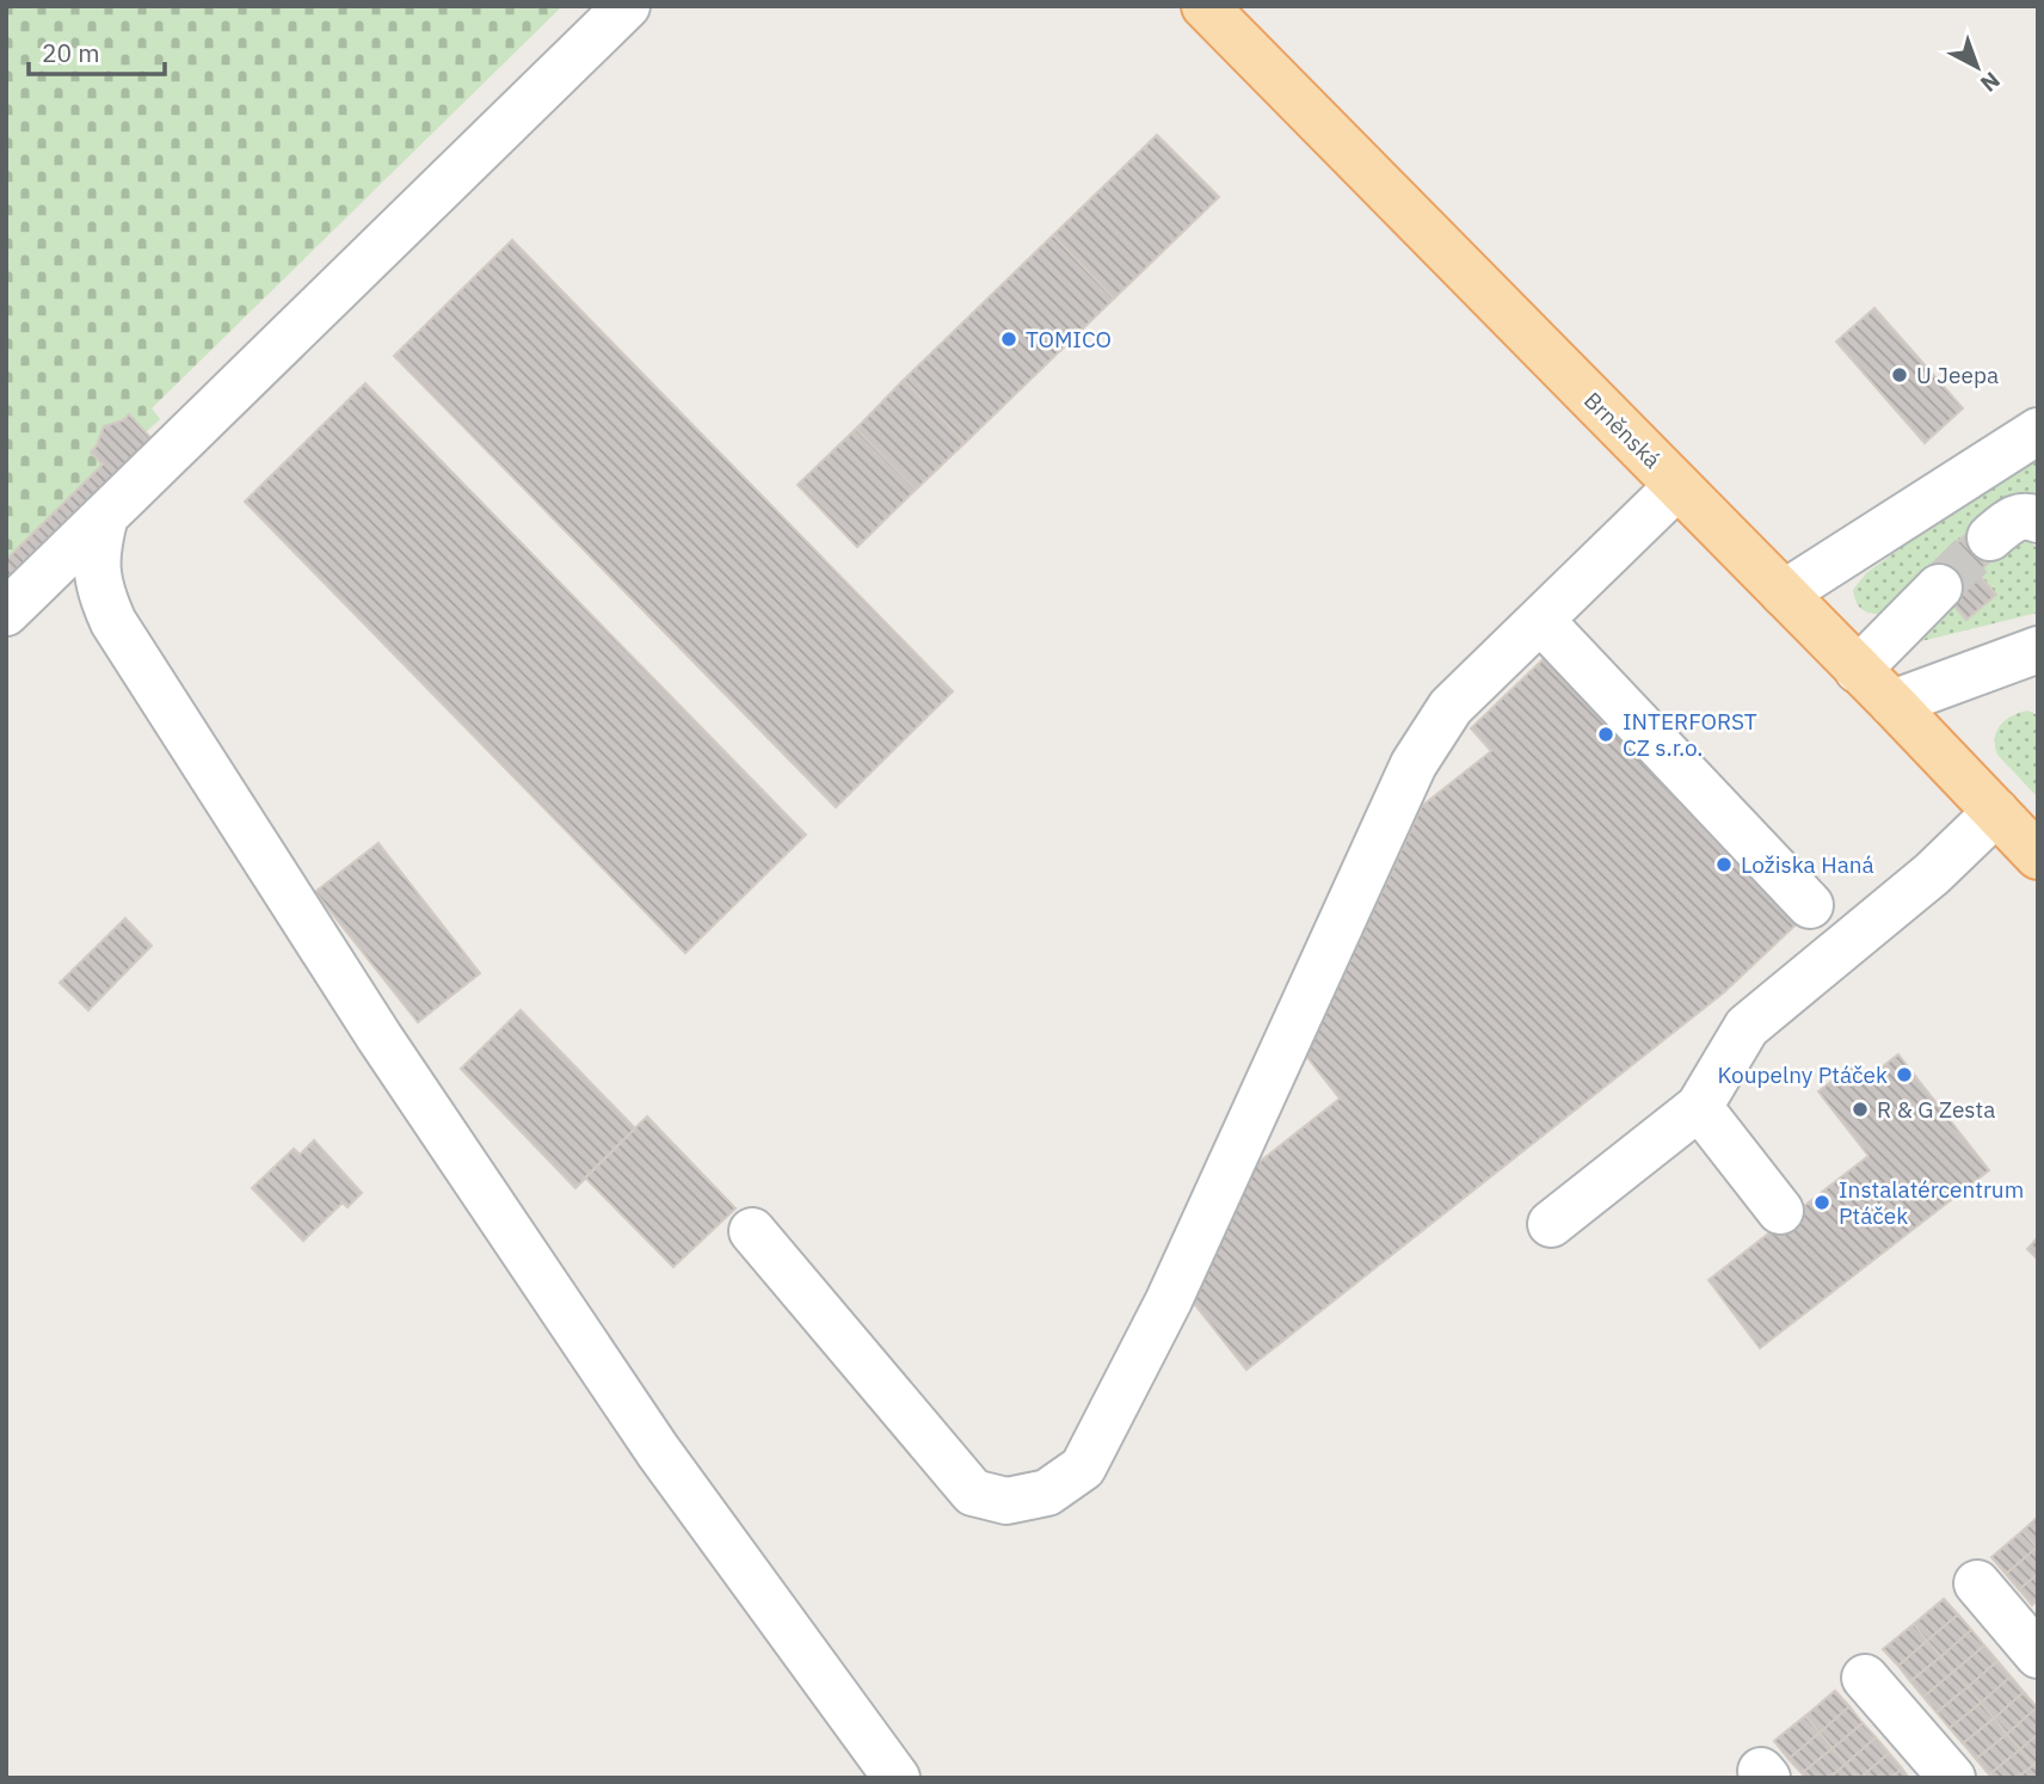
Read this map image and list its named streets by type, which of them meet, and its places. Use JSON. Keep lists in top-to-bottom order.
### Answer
{
  "streets": {
    "main road": ["Brněnská"]
  },
  "places": [
    "TOMICO",
    "U Jeepa",
    "INTERFORST CZ s.r.o.",
    "Ložiska Haná",
    "Koupelny Ptáček",
    "R & G Zesta",
    "Instalatércentrum Ptáček"
  ],
  "scale_bar": "20 m",
  "north": "bottom right"
}
